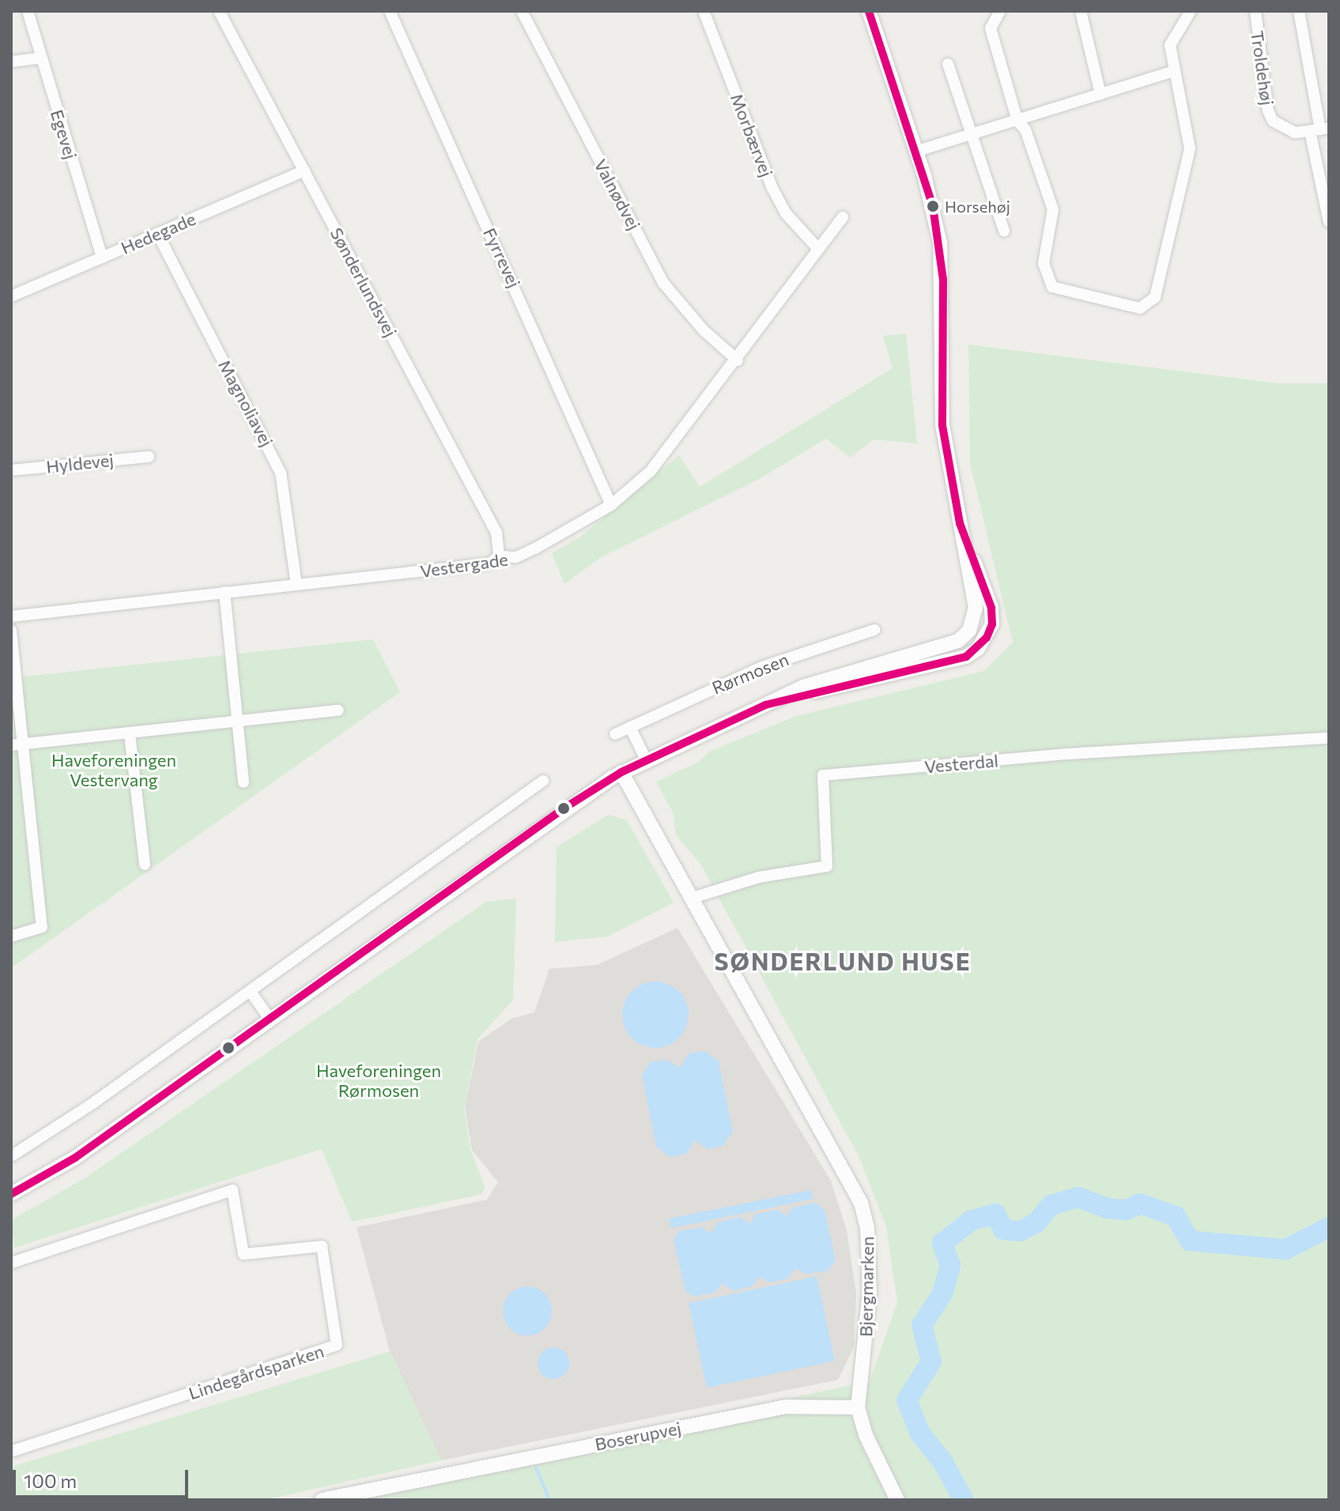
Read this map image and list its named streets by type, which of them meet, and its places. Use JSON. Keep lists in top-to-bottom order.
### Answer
{
  "streets": {
    "street": [
      "Troldehøj",
      "Egevej",
      "Morbærvej",
      "Valnødvej",
      "Hedegade",
      "Fyrrevej",
      "Sønderlundsvej",
      "Magnoliavej",
      "Hyldevej",
      "Vestergade",
      "Rørmosen",
      "Vesterdal",
      "Bjergmarken",
      "Lindegårdsparken",
      "Boserupvej"
    ]
  },
  "crossings": [
    ["Egevej", "Hedegade"],
    ["Morbærvej", "Vestergade"],
    ["Valnødvej", "Vestergade"],
    ["Hedegade", "Sønderlundsvej"],
    ["Hedegade", "Magnoliavej"],
    ["Fyrrevej", "Vestergade"],
    ["Sønderlundsvej", "Vestergade"],
    ["Magnoliavej", "Vestergade"],
    ["Vesterdal", "Bjergmarken"],
    ["Bjergmarken", "Boserupvej"]
  ],
  "districts": ["SØNDERLUND HUSE"],
  "parks": ["Haveforeningen Vestervang", "Haveforeningen Rørmosen"],
  "places": ["Horsehøj"],
  "scale_bar": "100 m"
}
